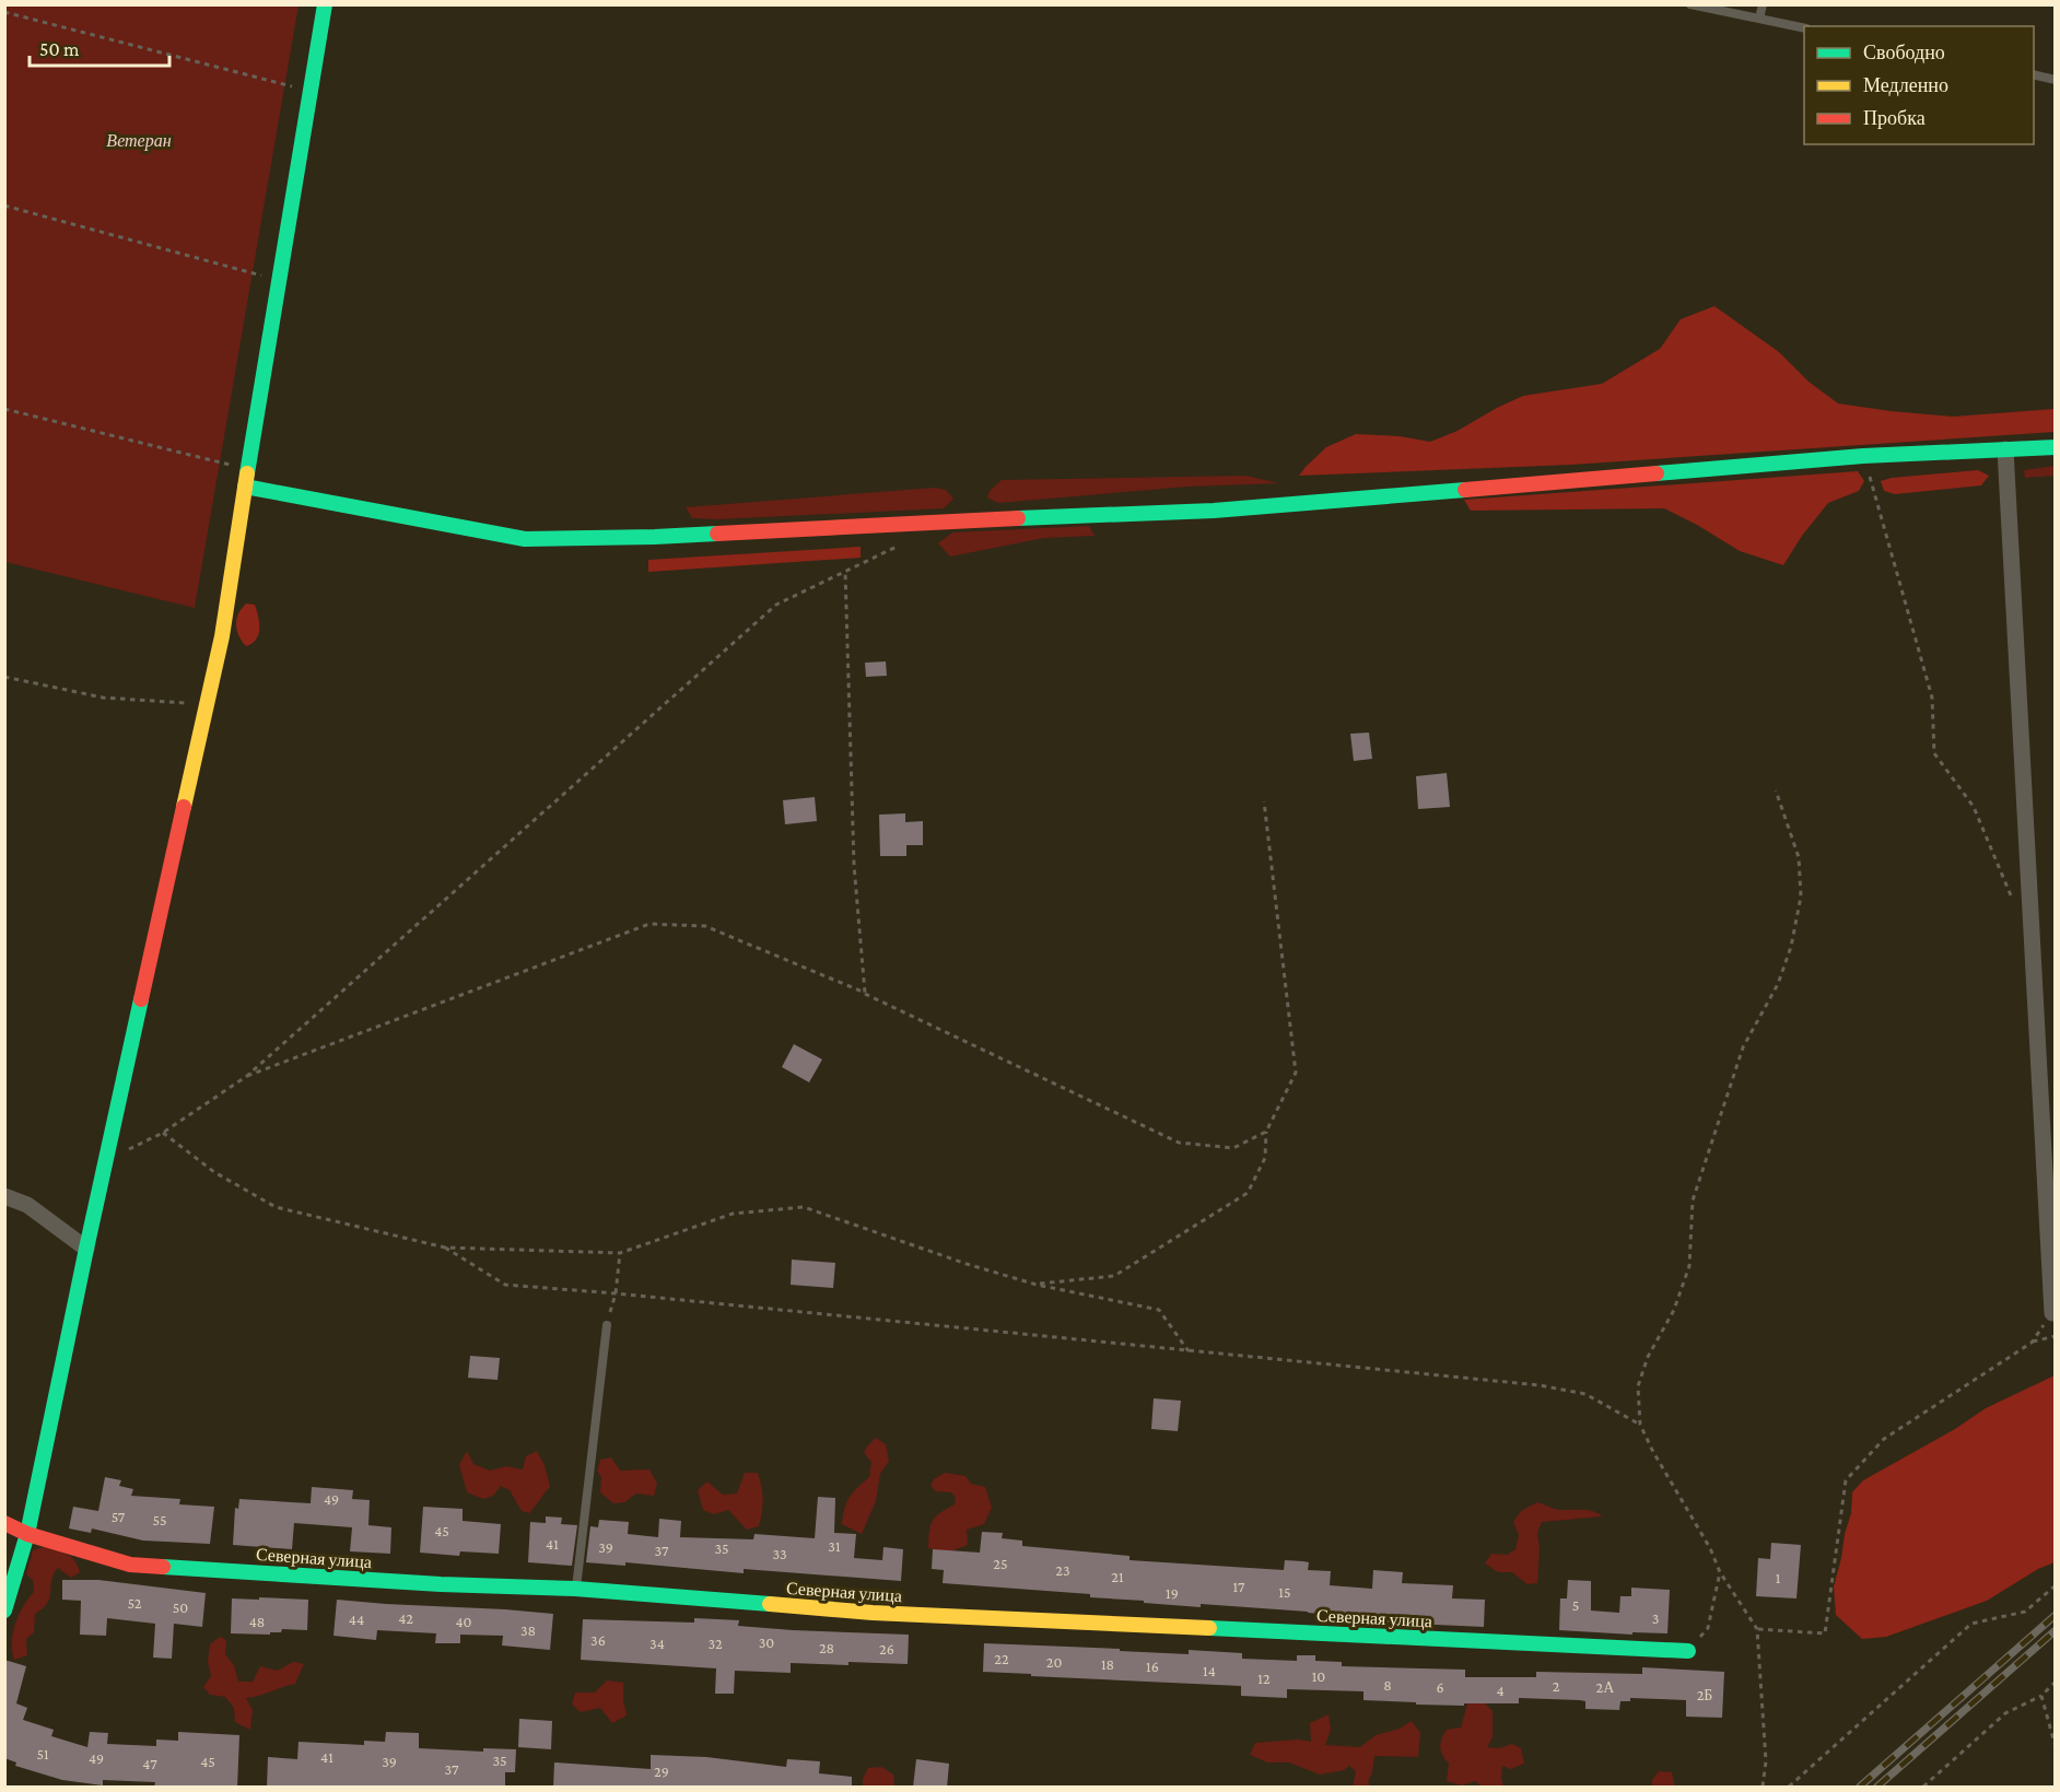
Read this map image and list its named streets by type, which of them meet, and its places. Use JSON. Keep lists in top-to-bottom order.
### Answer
{
  "streets": {
    "street": ["Северная улица"]
  },
  "parks": ["Ветеран"],
  "house_numbers": [
    "49",
    "57",
    "55",
    "45",
    "41",
    "31",
    "39",
    "35",
    "37",
    "33",
    "25",
    "23",
    "21",
    "1",
    "17",
    "15",
    "19",
    "52",
    "5",
    "50",
    "42",
    "3",
    "44",
    "48",
    "40",
    "38",
    "36",
    "30",
    "34",
    "32",
    "28",
    "26",
    "22",
    "20",
    "18",
    "16",
    "14",
    "10",
    "12",
    "8",
    "2",
    "6",
    "2А",
    "4",
    "2Б",
    "51",
    "41",
    "49",
    "35",
    "45",
    "39",
    "47",
    "37",
    "29"
  ],
  "legend": ["Свободно", "Медленно", "Пробка"],
  "scale_bar": "50 m"
}
